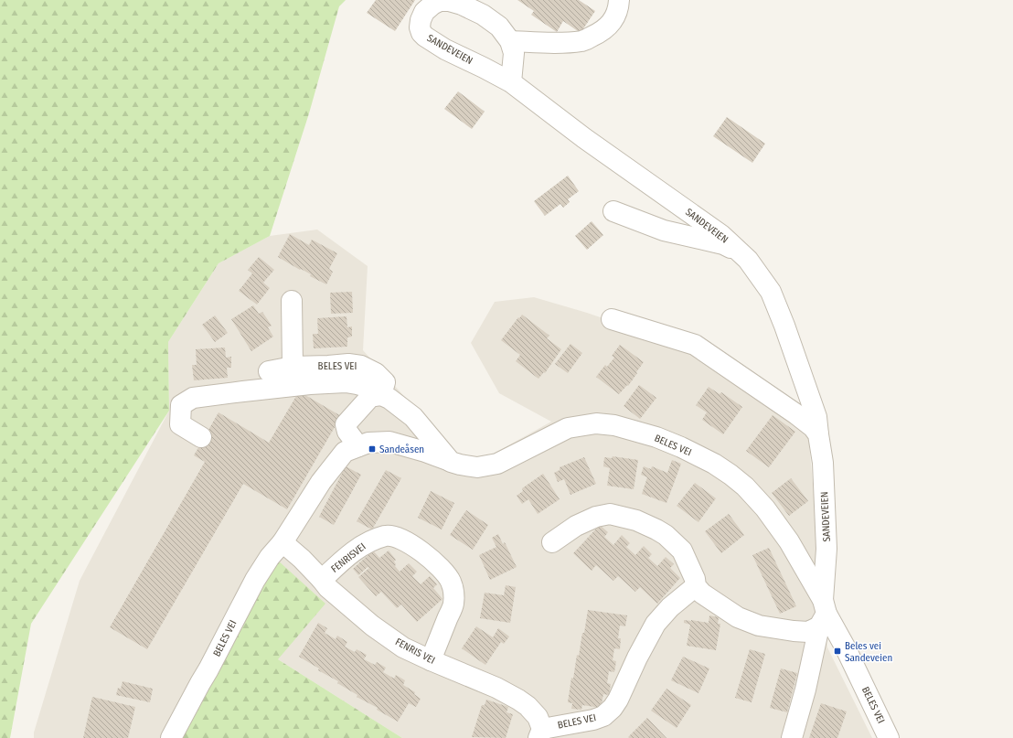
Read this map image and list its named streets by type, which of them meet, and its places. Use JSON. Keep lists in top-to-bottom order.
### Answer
{
  "streets": {
    "street": [
      "SANDEVEIEN",
      "BELES VEI",
      "FENRISVEI",
      "FENRIS VEI"
    ]
  },
  "crossings": [
    ["SANDEVEIEN", "BELES VEI"],
    ["BELES VEI", "FENRIS VEI"],
    ["FENRISVEI", "FENRIS VEI"]
  ],
  "places": {
    "transit": ["Sandeåsen", "Beles vei Sandeveien"]
  }
}
